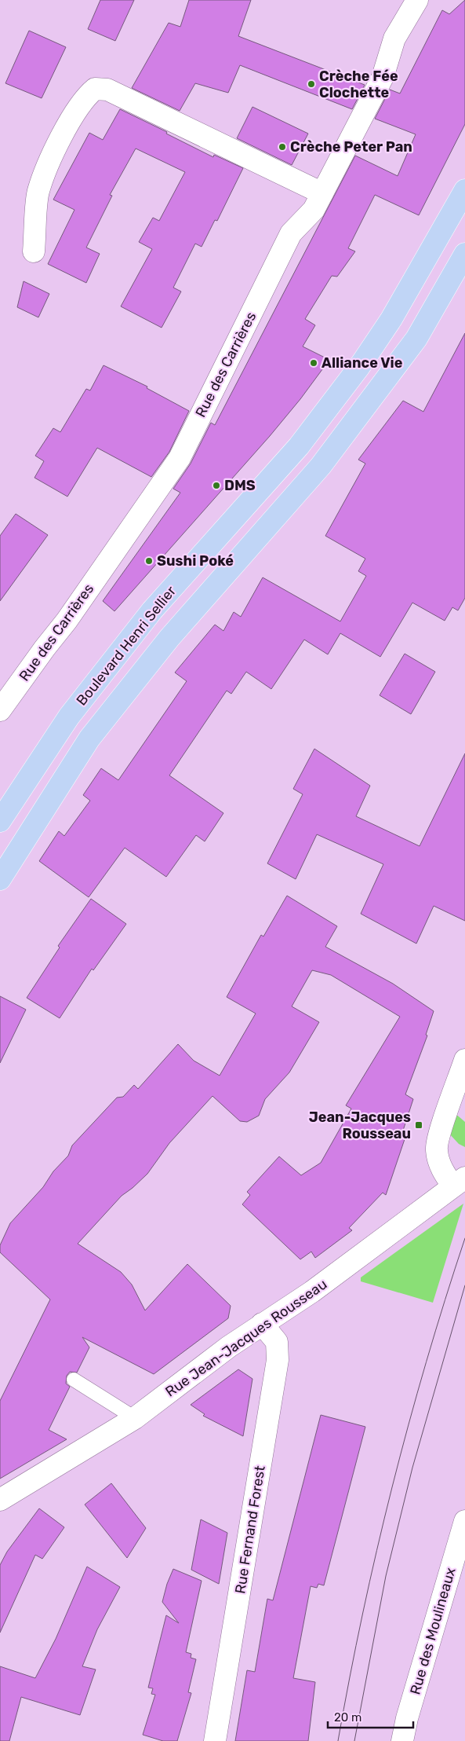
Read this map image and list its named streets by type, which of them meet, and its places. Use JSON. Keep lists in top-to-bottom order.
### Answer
{
  "streets": {
    "main road": ["Boulevard Henri Sellier"],
    "street": [
      "Rue des Carrières",
      "Rue Jean-Jacques Rousseau",
      "Rue Fernand Forest",
      "Rue des Moulineaux"
    ]
  },
  "crossings": [
    ["Rue Jean-Jacques Rousseau", "Rue Fernand Forest"]
  ],
  "places": {
    "other": [
      "Crèche Fée Clochette",
      "Crèche Peter Pan",
      "Alliance Vie",
      "DMS",
      "Sushi Poké"
    ],
    "transit": ["Jean-Jacques Rousseau"]
  },
  "scale_bar": "20 m"
}
